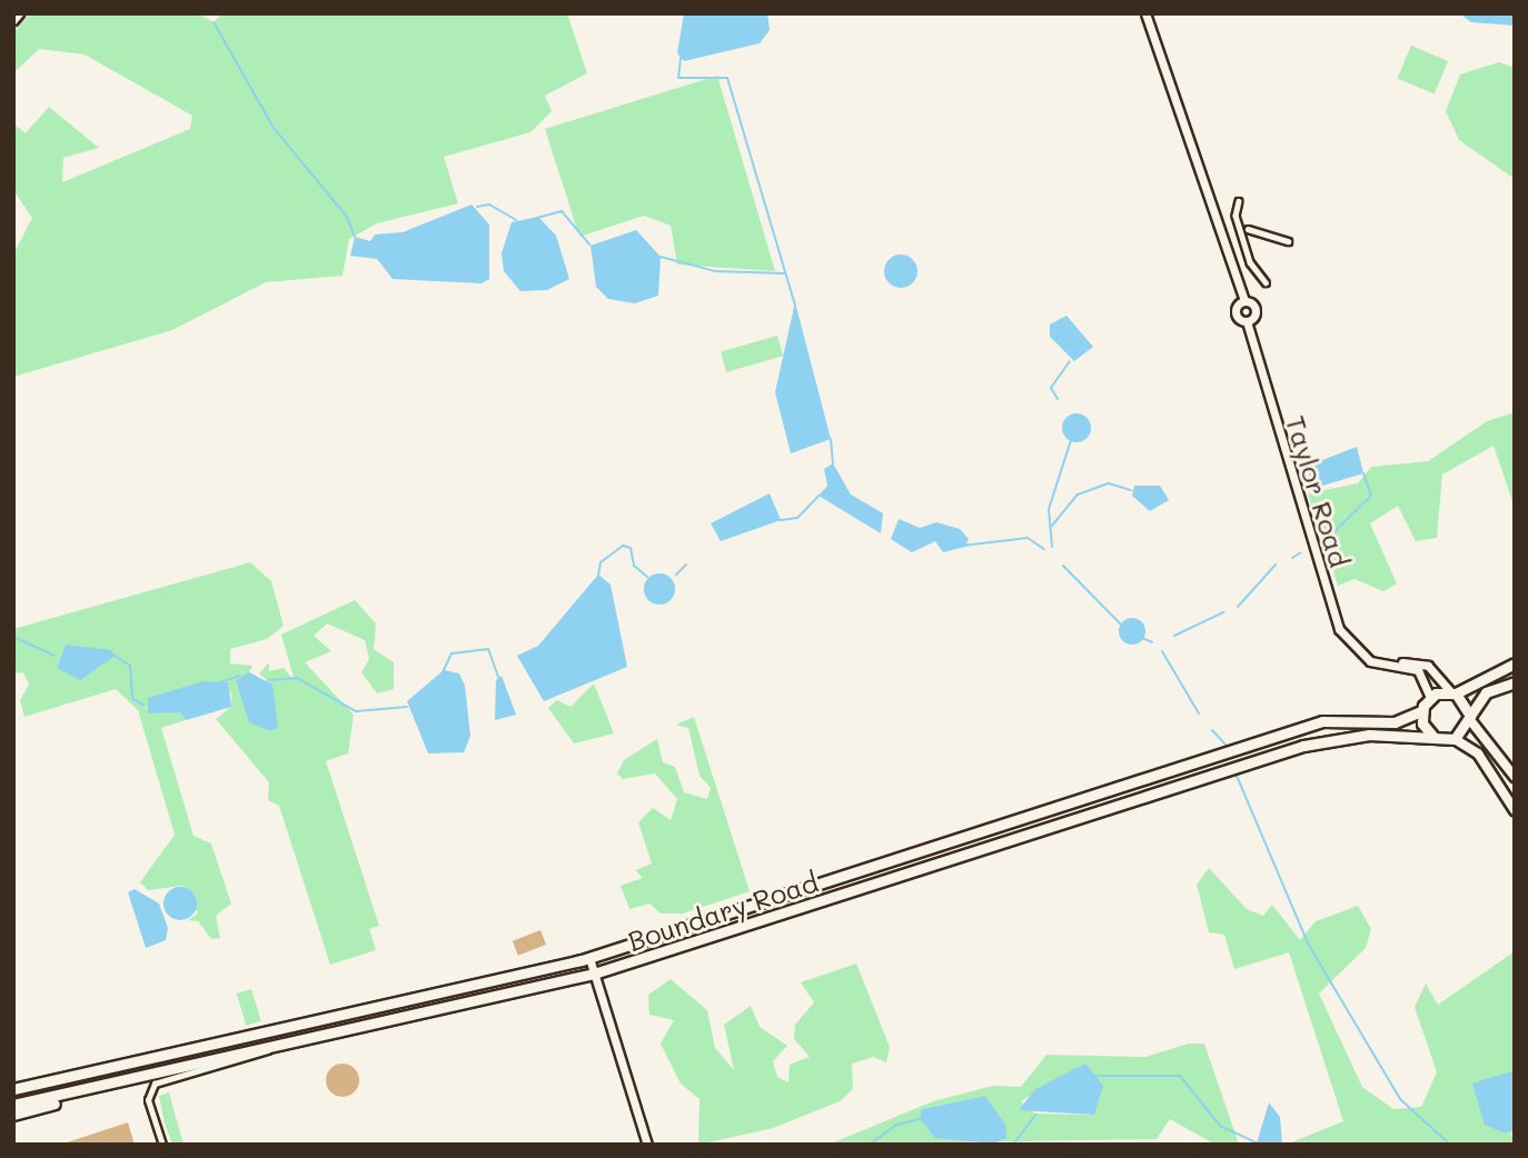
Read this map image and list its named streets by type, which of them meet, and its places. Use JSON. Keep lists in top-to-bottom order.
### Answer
{
  "streets": {
    "highway": ["Boundary Road"],
    "street": ["Taylor Road"]
  }
}
